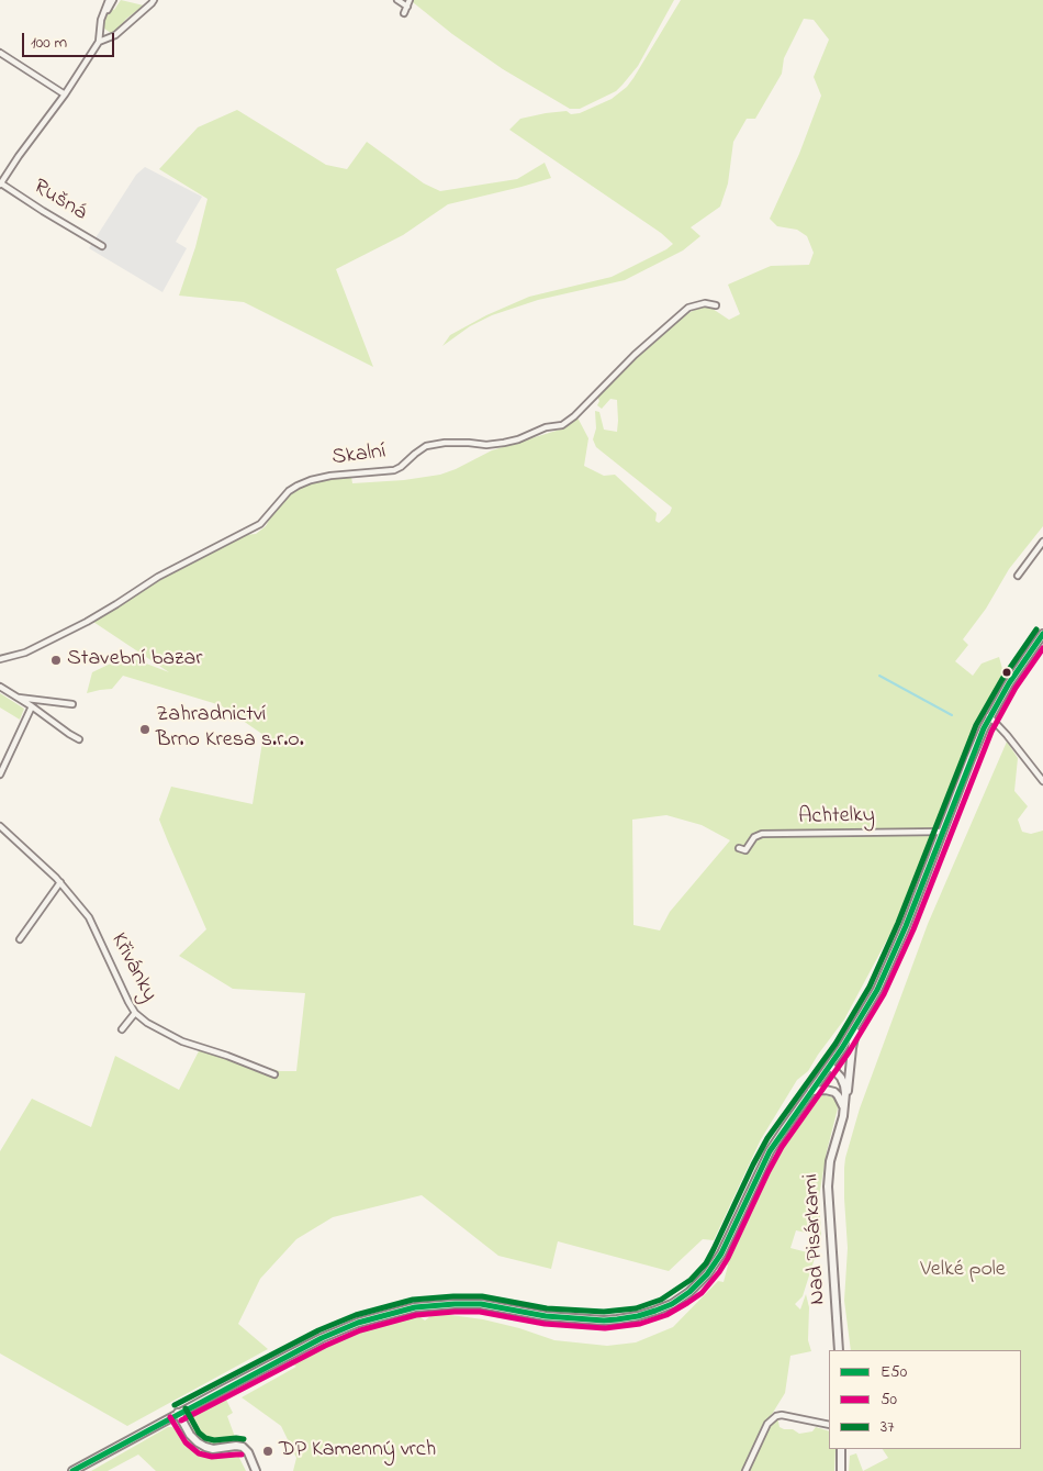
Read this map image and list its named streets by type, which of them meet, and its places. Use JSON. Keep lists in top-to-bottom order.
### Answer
{
  "streets": {
    "street": [
      "Rušná",
      "Skalní",
      "Achtelky",
      "Křivánky",
      "Nad Pisárkami"
    ]
  },
  "parks": ["Velké pole"],
  "places": ["Stavební bazar", "Zahradnictví Brno Kresa s.r.o.", "DP Kamenný vrch"],
  "lines": ["transit line 37", "transit line E50", "transit line 50"],
  "legend": ["E50", "50", "37"],
  "scale_bar": "100 m"
}
